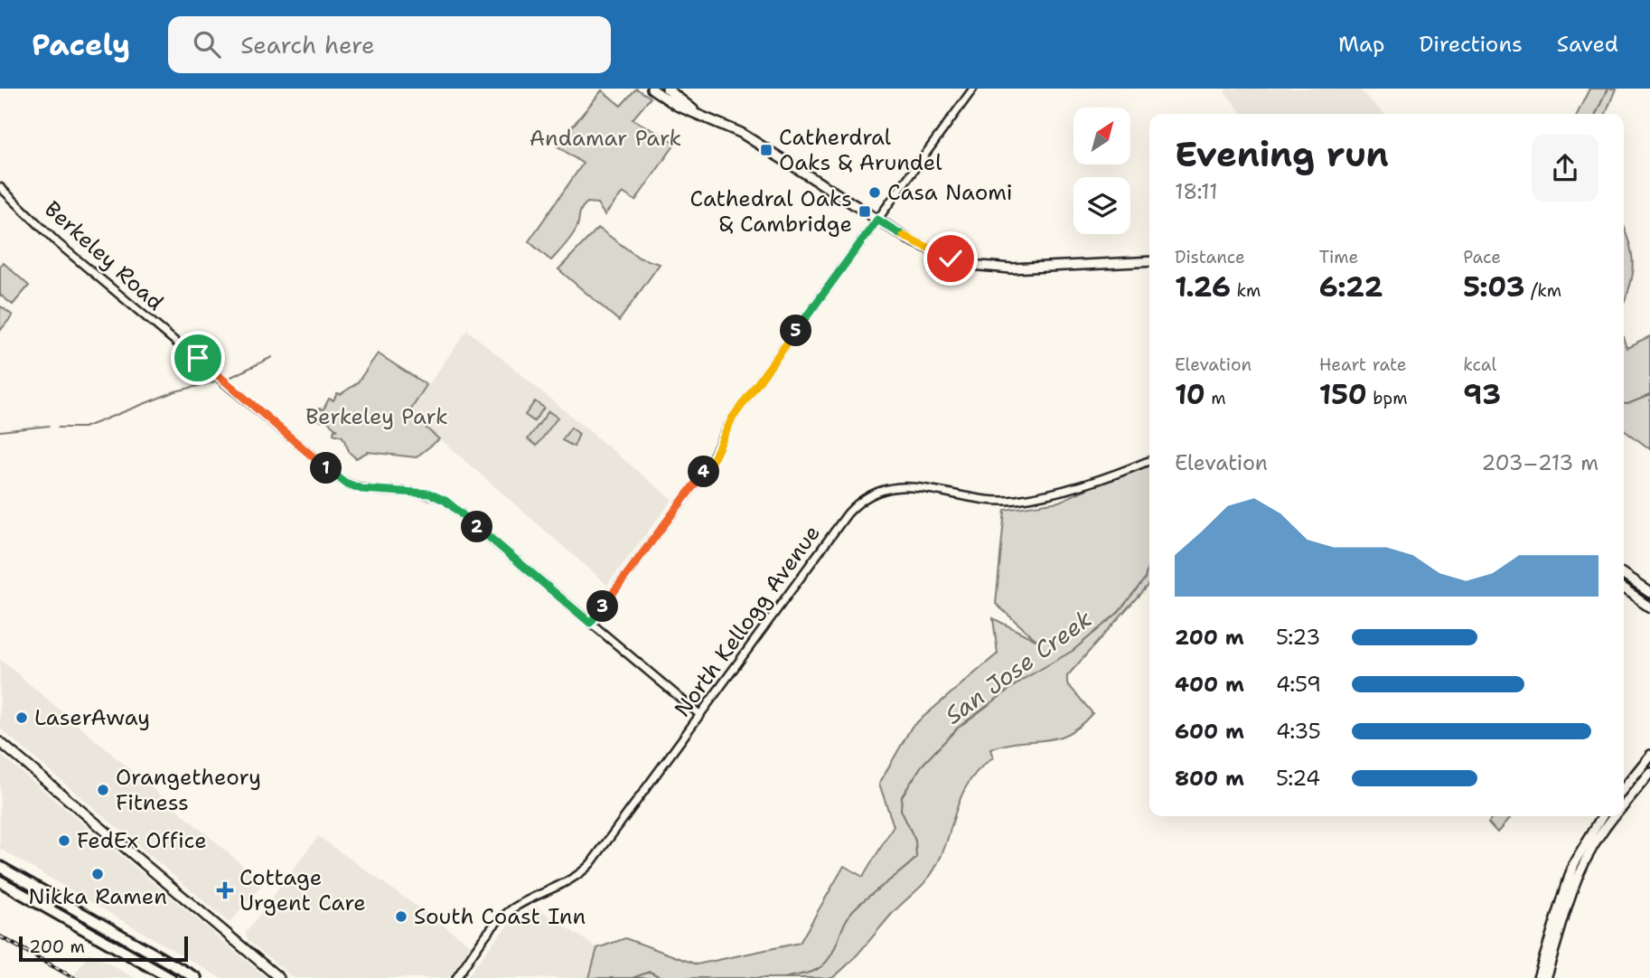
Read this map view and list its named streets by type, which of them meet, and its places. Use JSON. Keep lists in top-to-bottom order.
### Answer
{
  "streets": {
    "street": ["Berkeley Road", "North Kellogg Avenue"]
  },
  "crossings": [
    ["Berkeley Road", "North Kellogg Avenue"]
  ],
  "water": ["San Jose Creek"],
  "parks": ["Andamar Park", "Berkeley Park"],
  "places": {
    "transit": ["Catherdral Oaks & Arundel", "Cathedral Oaks & Cambridge"],
    "other": [
      "Casa Naomi",
      "LaserAway",
      "Orangetheory Fitness",
      "FedEx Office",
      "Nikka Ramen",
      "South Coast Inn"
    ],
    "health": ["Cottage Urgent Care"]
  },
  "scale_bar": "200 m",
  "north": "top right",
  "page": {
    "header": "Pacely",
    "search": "Search here",
    "nav": ["Map", "Directions", "Saved"],
    "heading": ["Evening run", "18:11"],
    "stats": [
      ["Distance", "1.26 km"],
      ["Time", "6:22"],
      ["Pace", "5:03 /km"],
      ["Elevation", "10 m"],
      ["Heart rate", "150 bpm"],
      ["kcal", "93"]
    ],
    "pins": [
      "5",
      "1",
      "4",
      "2",
      "3"
    ],
    "chart": ["Elevation", "203–213 m"],
    "list": [
      {
        "name": "200 m",
        "note": "5:23"
      },
      {
        "name": "400 m",
        "note": "4:59"
      },
      {
        "name": "600 m",
        "note": "4:35"
      },
      {
        "name": "800 m",
        "note": "5:24"
      }
    ],
    "scale": "200 m"
  }
}
